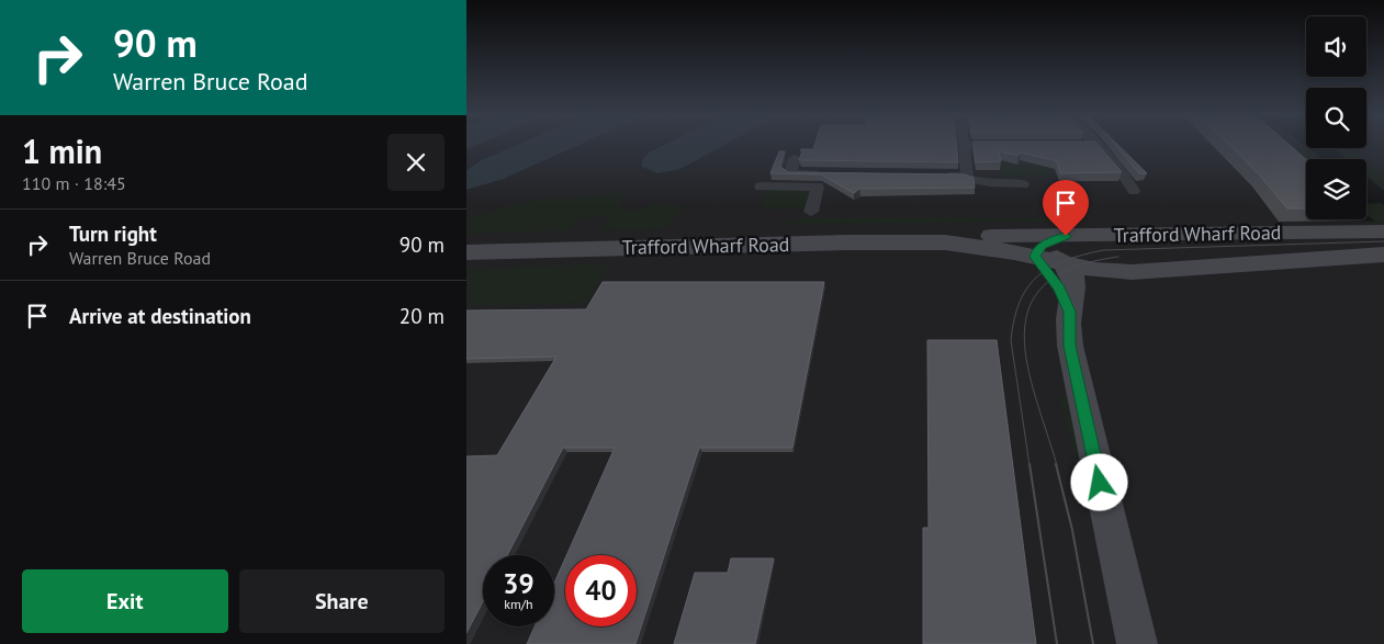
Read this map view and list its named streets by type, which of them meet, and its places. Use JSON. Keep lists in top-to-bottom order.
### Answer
{
  "streets": {
    "street": ["Trafford Wharf Road"]
  },
  "page": {
    "turn": ["90 m", "Warren Bruce Road"],
    "heading": ["1 min", "110 m · 18:45"],
    "list": [
      {
        "name": "Turn right",
        "note": "Warren Bruce Road",
        "value": "90 m"
      },
      {
        "name": "Arrive at destination",
        "value": "20 m"
      }
    ],
    "speed": "39 km/h",
    "limit": "40",
    "buttons": ["Exit", "Share"]
  }
}
